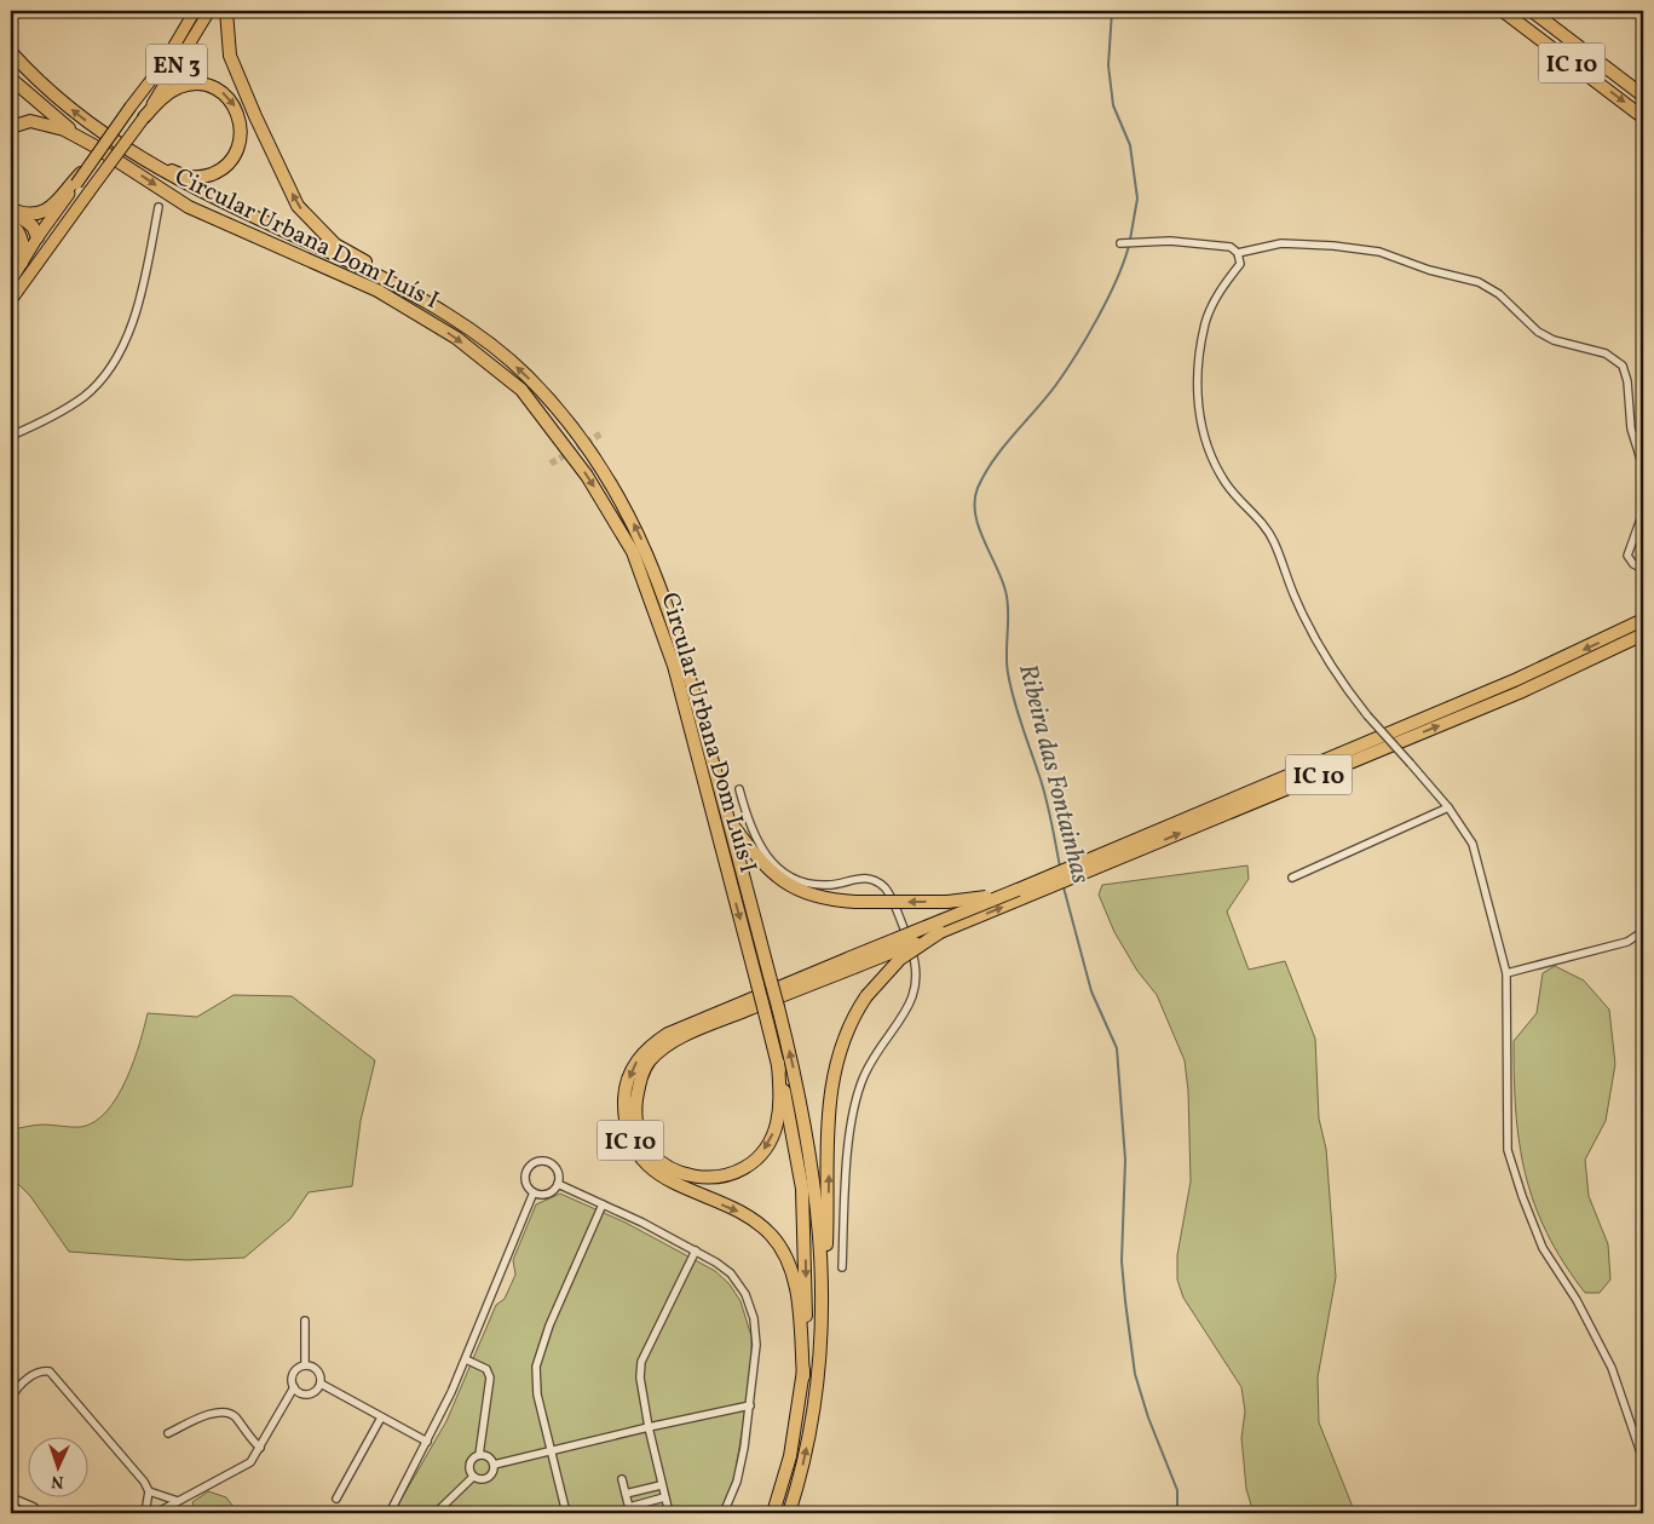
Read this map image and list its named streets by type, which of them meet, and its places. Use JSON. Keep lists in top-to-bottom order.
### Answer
{
  "streets": {
    "highway": ["IC 10", "Circular Urbana Dom Luís I"],
    "main road": ["EN 3"]
  },
  "crossings": [
    ["IC 10", "Circular Urbana Dom Luís I"]
  ],
  "water": ["Ribeira das Fontainhas"],
  "north": "bottom"
}
